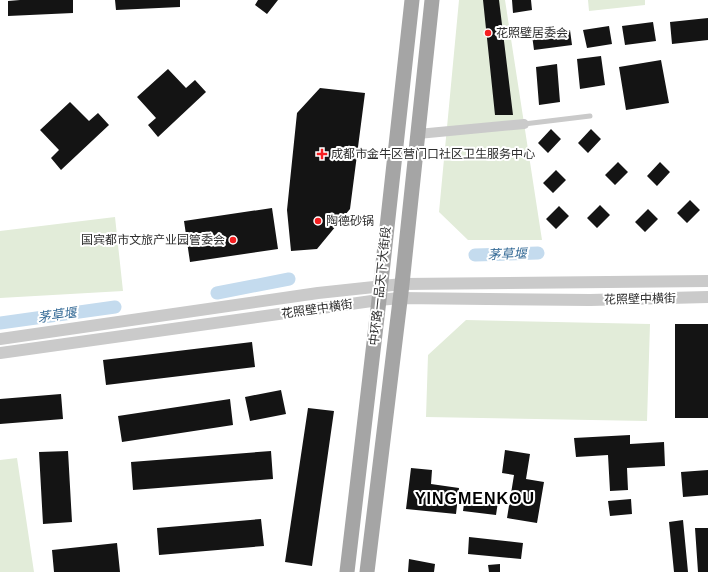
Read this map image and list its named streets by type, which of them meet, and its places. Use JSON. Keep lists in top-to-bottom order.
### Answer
{
  "streets": {
    "main road": ["中环路一品天下大街段"],
    "street": ["花照壁中横街"]
  },
  "crossings": [
    ["中环路一品天下大街段", "花照壁中横街"]
  ],
  "districts": ["YINGMENKOU"],
  "water": ["茅草堰"],
  "places": {
    "other": ["花照壁居委会", "陶德砂锅", "国宾都市文旅产业园管委会"],
    "health": ["成都市金牛区营门口社区卫生服务中心"]
  }
}
